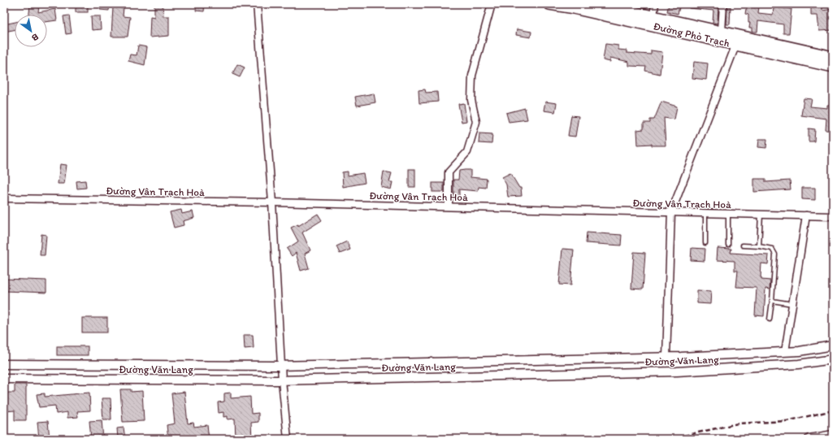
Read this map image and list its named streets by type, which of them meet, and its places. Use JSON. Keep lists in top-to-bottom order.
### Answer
{
  "streets": {
    "highway": ["Đường Phò Trạch"],
    "street": ["Đường Vân Trạch Hoà", "Đường Văn Lang"]
  },
  "north": "bottom right"
}
